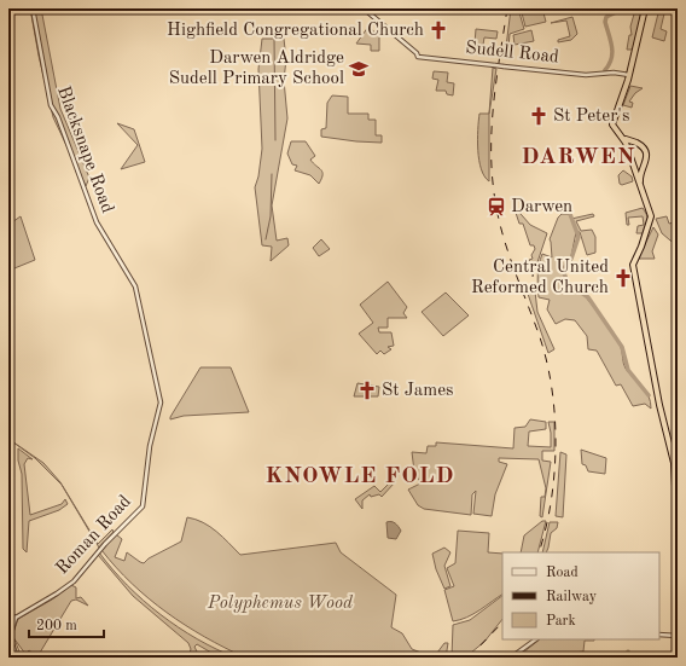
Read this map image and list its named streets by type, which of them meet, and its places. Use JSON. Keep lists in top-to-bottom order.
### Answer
{
  "streets": {
    "street": ["Sudell Road", "Blacksnape Road", "Roman Road"]
  },
  "crossings": [
    ["Blacksnape Road", "Roman Road"]
  ],
  "districts": ["DARWEN", "KNOWLE FOLD"],
  "parks": ["Polyphemus Wood"],
  "places": {
    "church": [
      "Highfield Congregational Church",
      "St Peter's",
      "Central United Reformed Church",
      "St James"
    ],
    "school or university": ["Darwen Aldridge Sudell Primary School"],
    "station": ["Darwen"]
  },
  "legend": ["Road", "Railway", "Park"],
  "scale_bar": "200 m"
}
